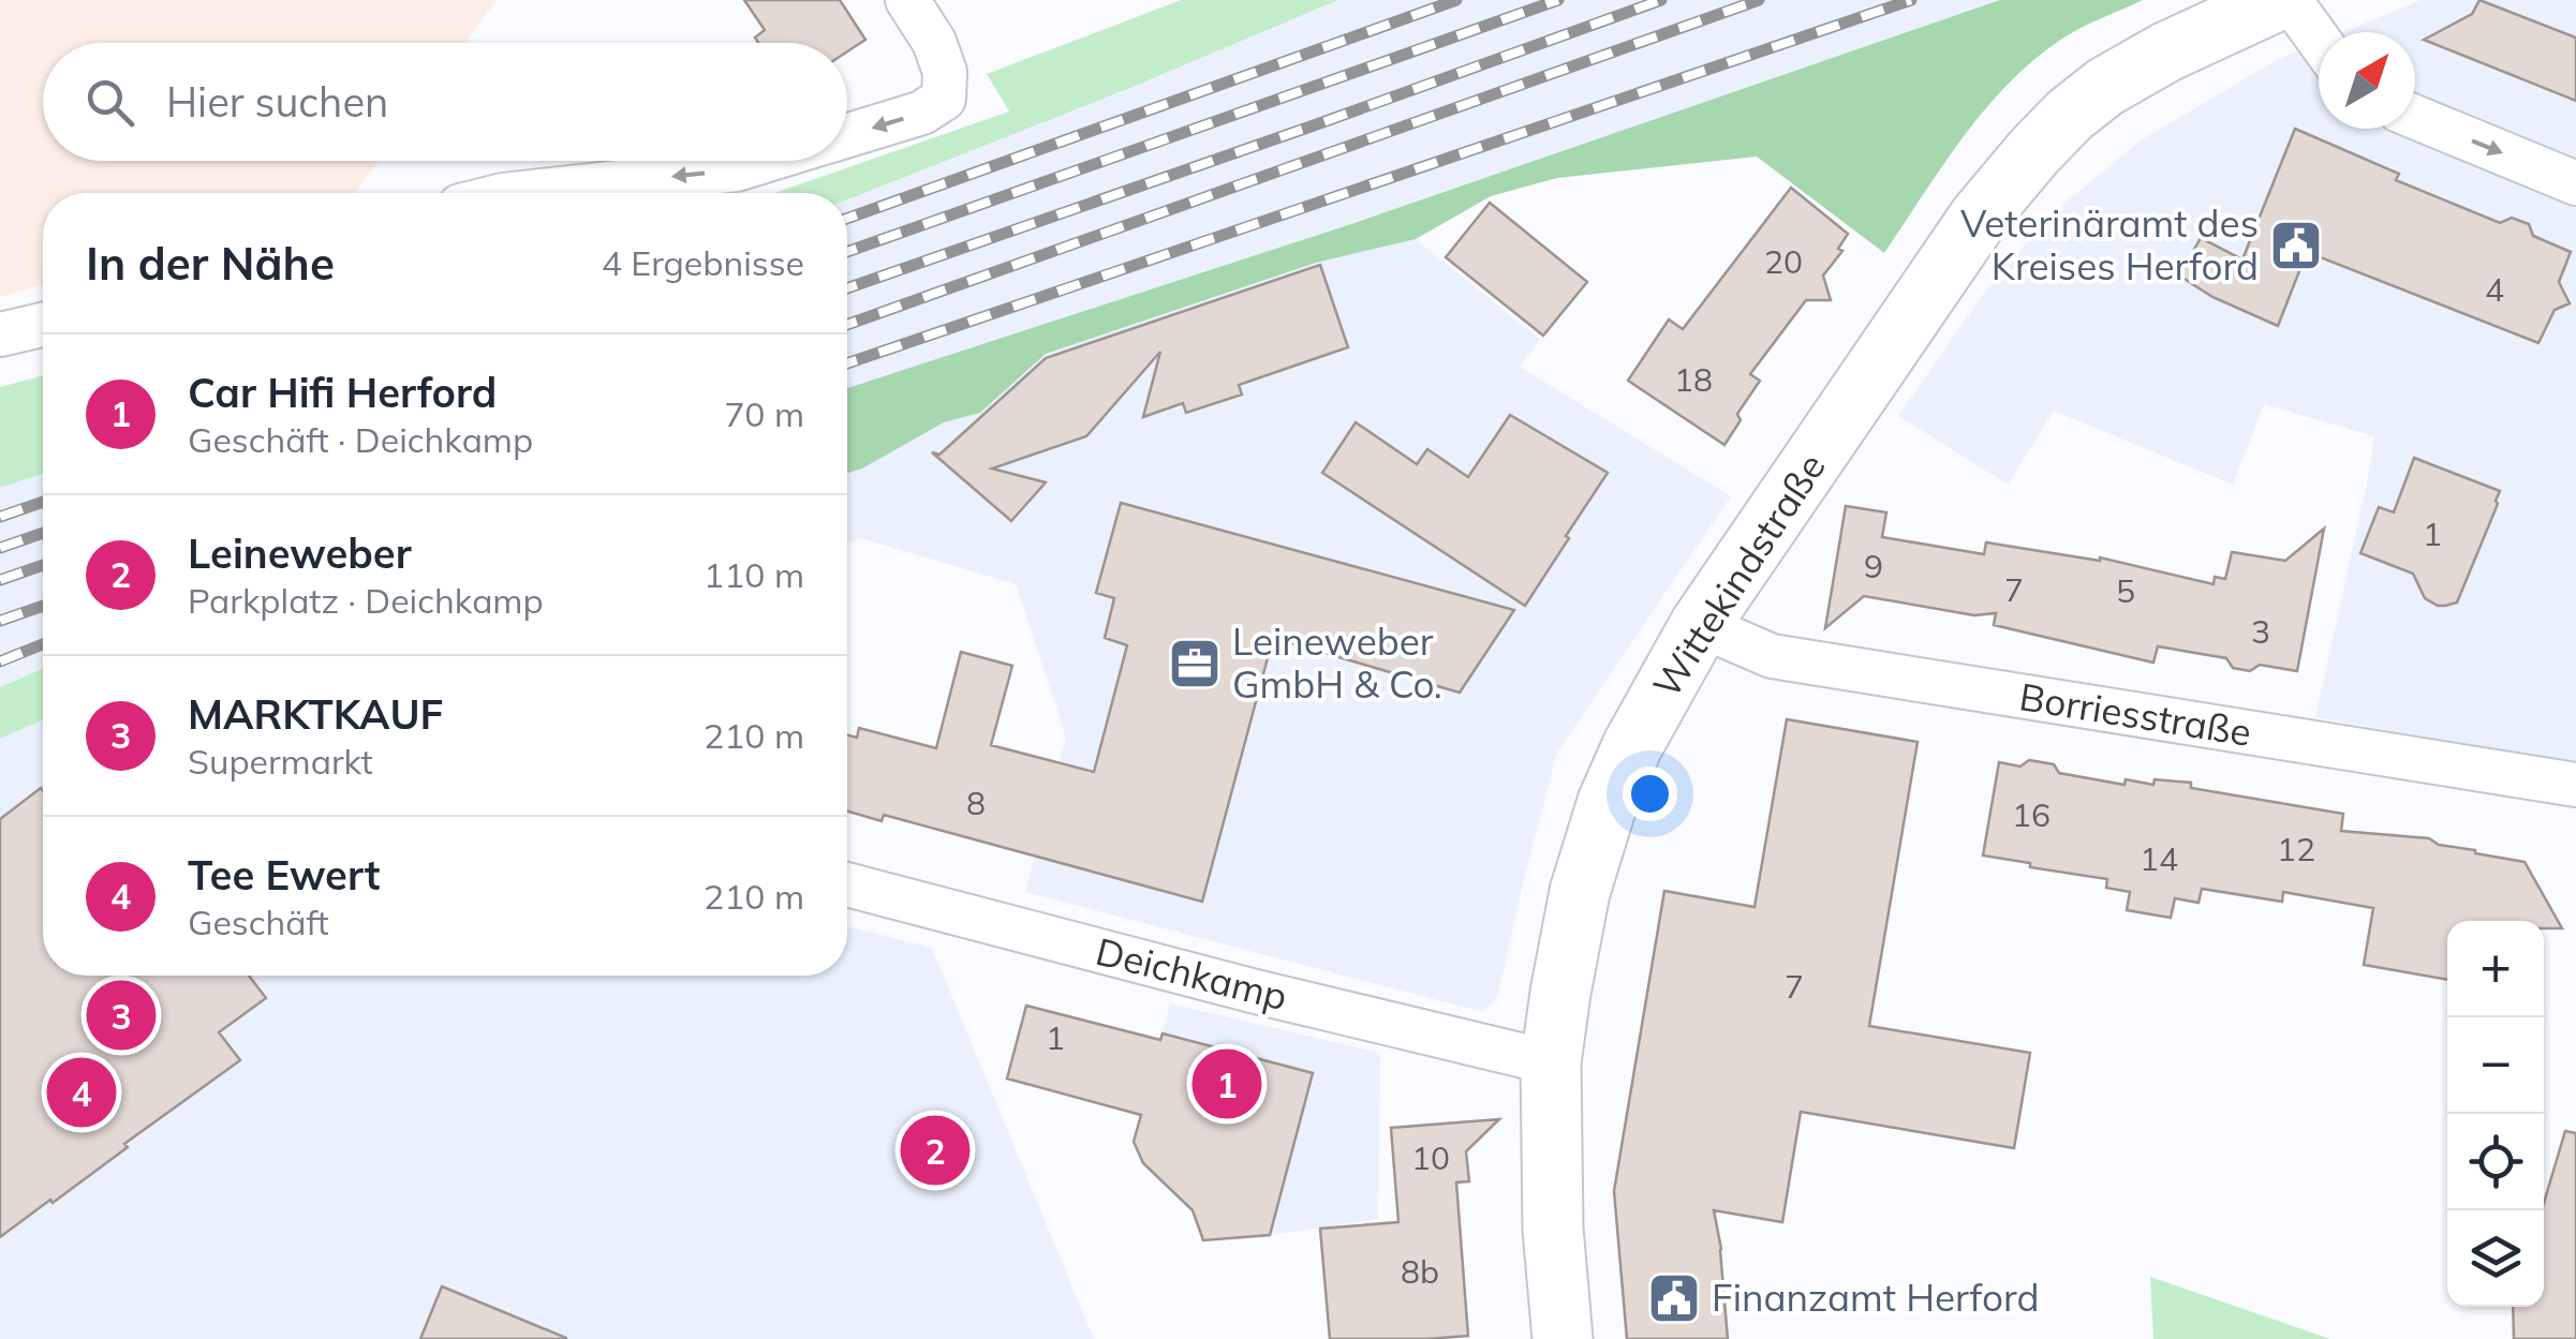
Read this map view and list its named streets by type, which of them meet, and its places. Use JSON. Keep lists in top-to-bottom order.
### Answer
{
  "streets": {
    "street": ["Wittekindstraße", "Borriesstraße", "Deichkamp"]
  },
  "crossings": [
    ["Wittekindstraße", "Borriesstraße"],
    ["Wittekindstraße", "Deichkamp"]
  ],
  "places": {
    "public building": ["Veterinäramt des Kreises Herford", "Finanzamt Herford"],
    "office": ["Leineweber GmbH & Co."]
  },
  "house_numbers": [
    "20",
    "4",
    "18",
    "1",
    "9",
    "7",
    "5",
    "3",
    "8",
    "16",
    "12",
    "14",
    "7",
    "1",
    "10",
    "8b"
  ],
  "north": "top right",
  "page": {
    "search": "Hier suchen",
    "heading": ["In der Nähe", "4 Ergebnisse"],
    "list": [
      {
        "mark": "1",
        "name": "Car Hifi Herford",
        "note": "Geschäft · Deichkamp",
        "value": "70 m"
      },
      {
        "mark": "2",
        "name": "Leineweber",
        "note": "Parkplatz · Deichkamp",
        "value": "110 m"
      },
      {
        "mark": "3",
        "name": "MARKTKAUF",
        "note": "Supermarkt",
        "value": "210 m"
      },
      {
        "mark": "4",
        "name": "Tee Ewert",
        "note": "Geschäft",
        "value": "210 m"
      }
    ],
    "map_buttons": ["+", "−"],
    "pins": [
      "3",
      "1",
      "4",
      "2"
    ]
  }
}
